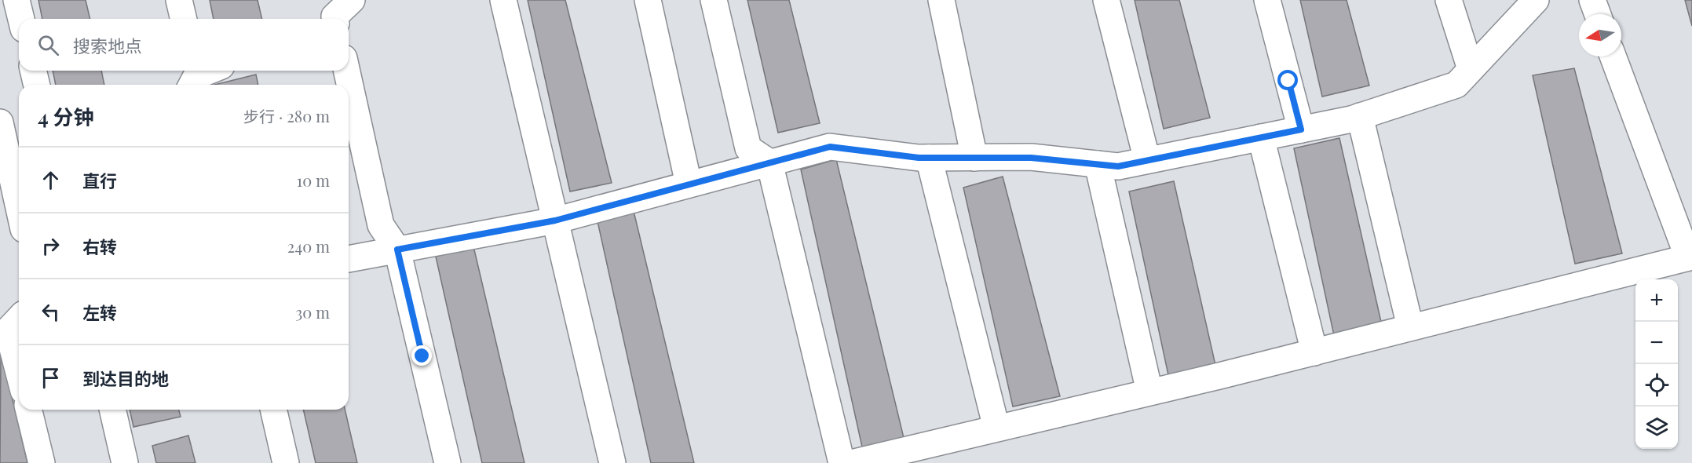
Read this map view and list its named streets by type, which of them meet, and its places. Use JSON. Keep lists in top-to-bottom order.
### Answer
{
  "north": "left",
  "page": {
    "search": "搜索地点",
    "heading": ["4 分钟", "步行 · 280 m"],
    "list": [
      ["直行", "10 m"],
      ["右转", "240 m"],
      ["左转", "30 m"],
      "到达目的地"
    ],
    "map_buttons": ["+", "−"]
  }
}
